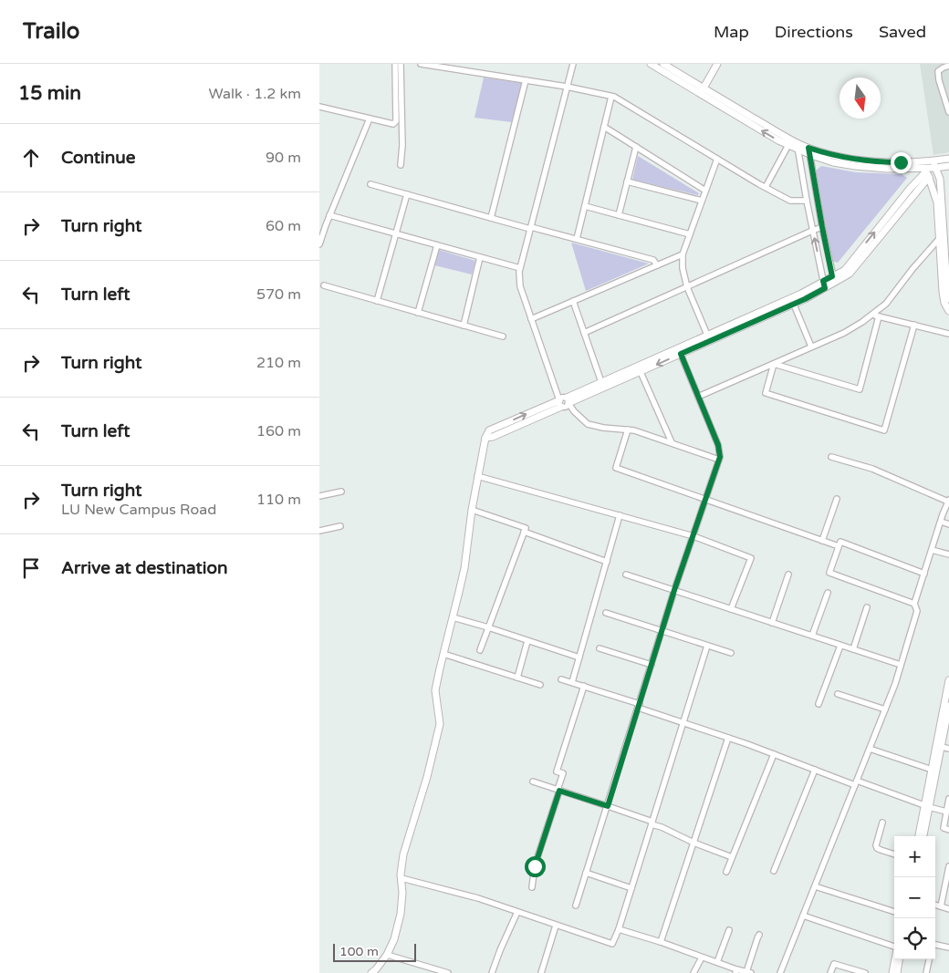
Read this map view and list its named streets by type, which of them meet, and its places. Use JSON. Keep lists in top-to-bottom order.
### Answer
{
  "scale_bar": "100 m",
  "north": "bottom",
  "page": {
    "header": "Trailo",
    "nav": ["Map", "Directions", "Saved"],
    "heading": ["15 min", "Walk · 1.2 km"],
    "list": [
      ["Continue", "90 m"],
      ["Turn right", "60 m"],
      ["Turn left", "570 m"],
      ["Turn right", "210 m"],
      ["Turn left", "160 m"],
      ["Turn right", "LU New Campus Road", "110 m"],
      "Arrive at destination"
    ],
    "map_buttons": ["+", "−"],
    "scale": "100 m"
  }
}
